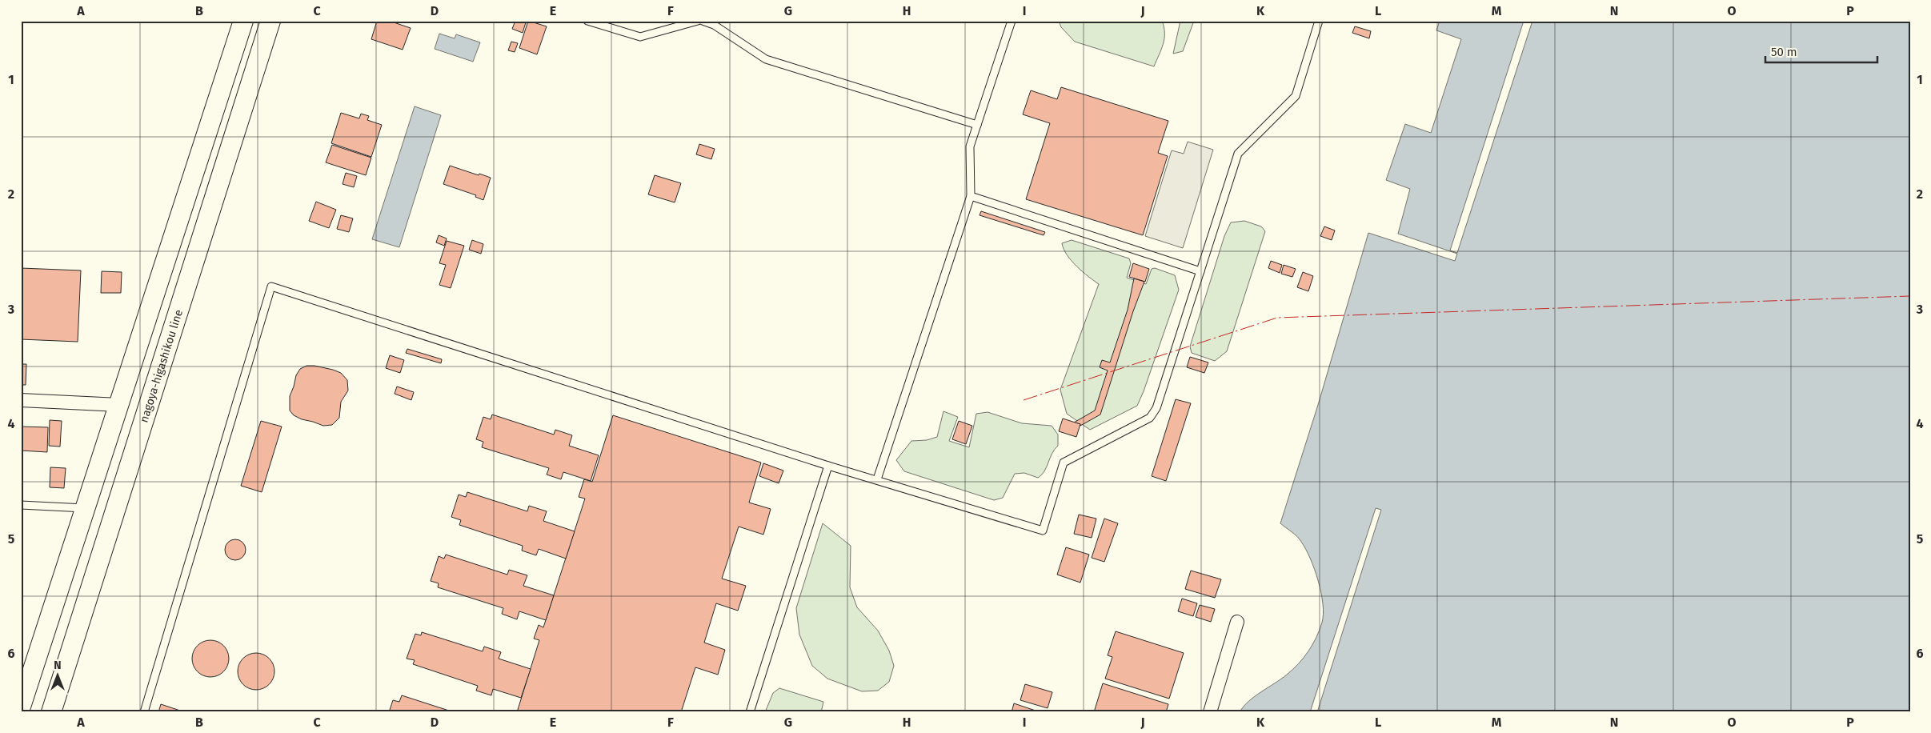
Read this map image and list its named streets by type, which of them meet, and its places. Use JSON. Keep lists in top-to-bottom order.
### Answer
{
  "streets": {
    "main road": ["nagoya-higashikou line"]
  },
  "scale_bar": "50 m",
  "north": "top",
  "grid": {
    "columns": [
      "A",
      "B",
      "C",
      "D",
      "E",
      "F",
      "G",
      "H",
      "I",
      "J",
      "K",
      "L",
      "M",
      "N",
      "O",
      "P"
    ],
    "rows": [
      "1",
      "2",
      "3",
      "4",
      "5",
      "6"
    ]
  }
}
